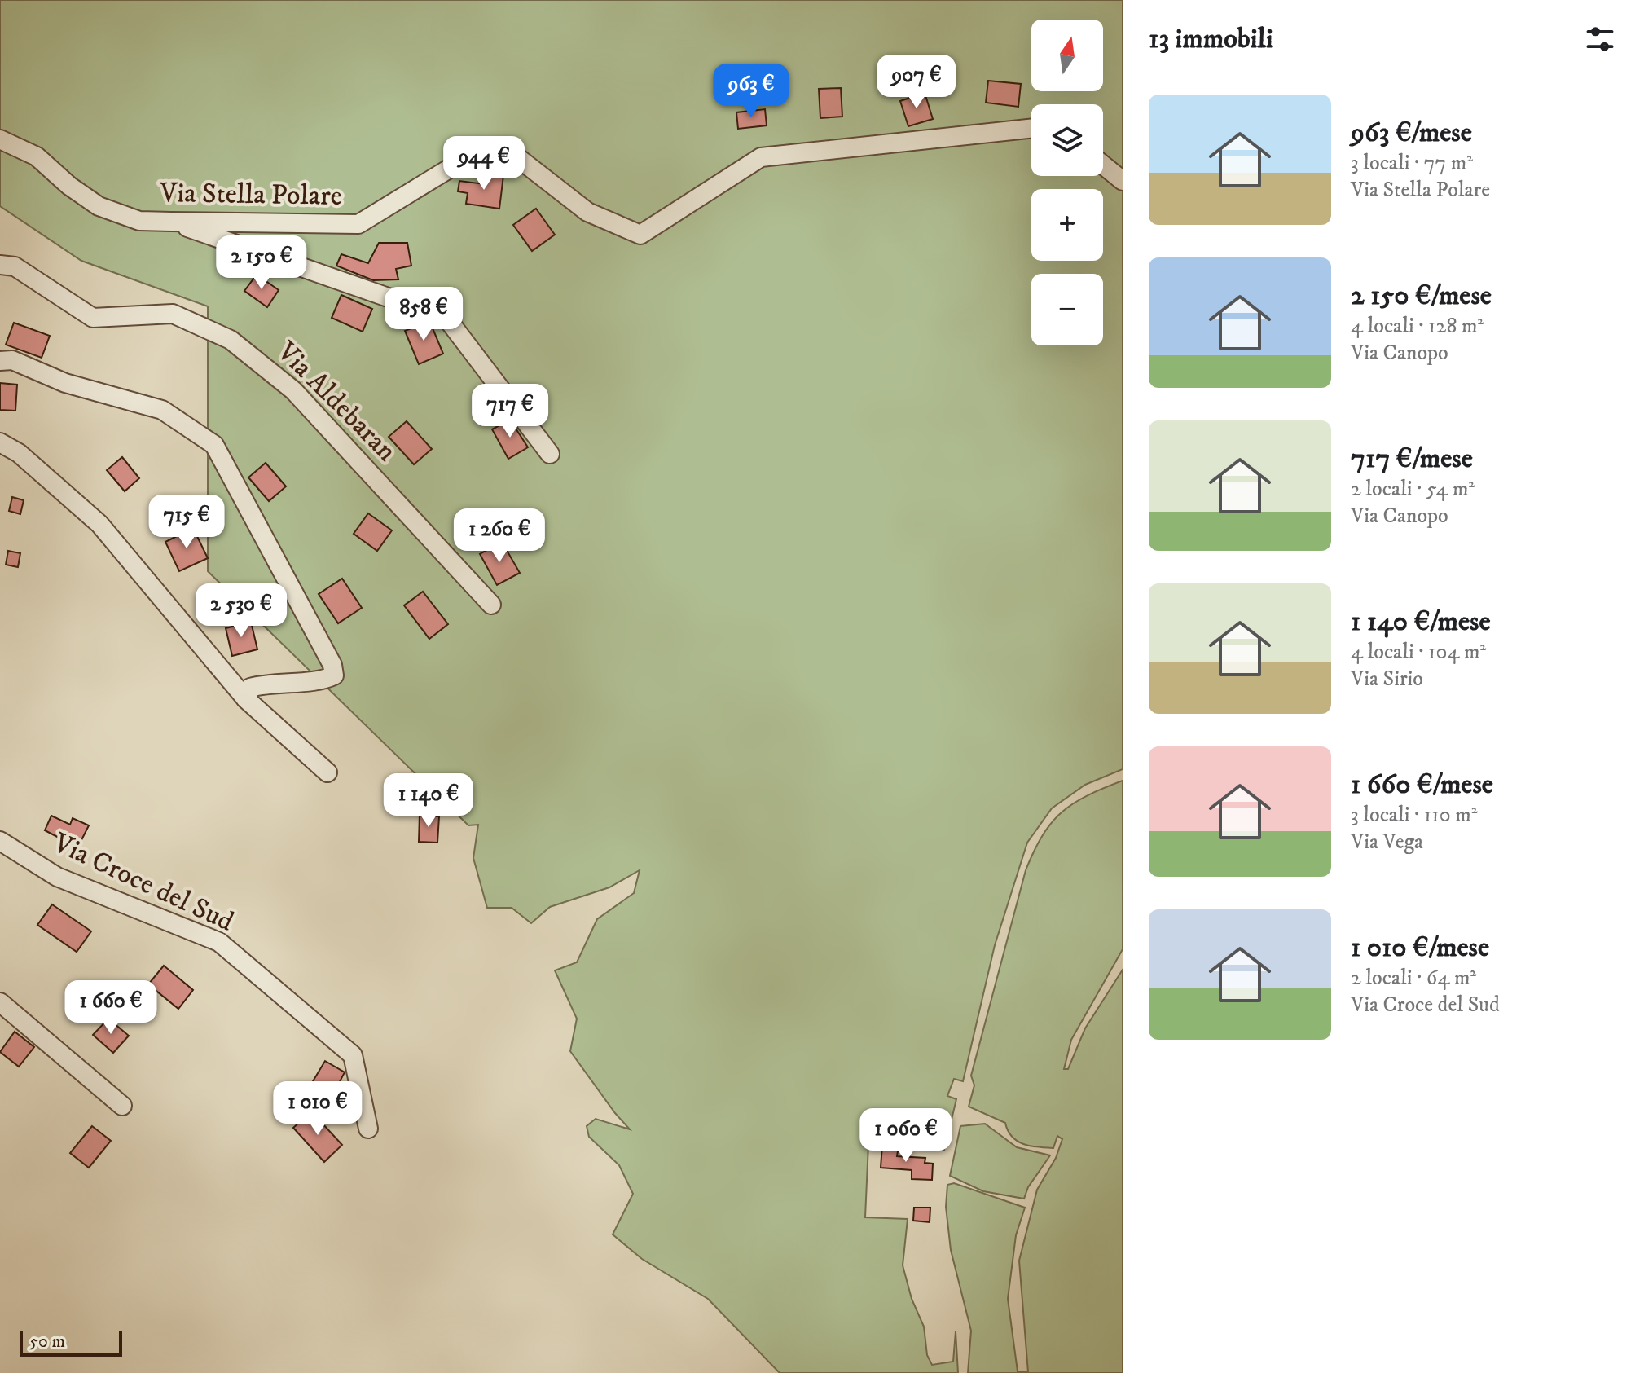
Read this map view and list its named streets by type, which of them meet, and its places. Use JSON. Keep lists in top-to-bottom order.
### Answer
{
  "streets": {
    "street": ["Via Stella Polare", "Via Aldebaran", "Via Croce del Sud"]
  },
  "scale_bar": "50 m",
  "north": "top",
  "page": {
    "heading": "13 immobili",
    "map_buttons": ["+", "−"],
    "price": [
      "907 €",
      "963 €",
      "944 €",
      "2 150 €",
      "858 €",
      "717 €",
      "715 €",
      "1 260 €",
      "2 530 €",
      "1 140 €",
      "1 660 €",
      "1 010 €",
      "1 060 €"
    ],
    "list": [
      {
        "name": "963 €/mese",
        "note": "3 locali · 77 m² · Via Stella Polare"
      },
      {
        "name": "2 150 €/mese",
        "note": "4 locali · 128 m² · Via Canopo"
      },
      {
        "name": "717 €/mese",
        "note": "2 locali · 54 m² · Via Canopo"
      },
      {
        "name": "1 140 €/mese",
        "note": "4 locali · 104 m² · Via Sirio"
      },
      {
        "name": "1 660 €/mese",
        "note": "3 locali · 110 m² · Via Vega"
      },
      {
        "name": "1 010 €/mese",
        "note": "2 locali · 64 m² · Via Croce del Sud"
      }
    ],
    "scale": "50 m"
  }
}
